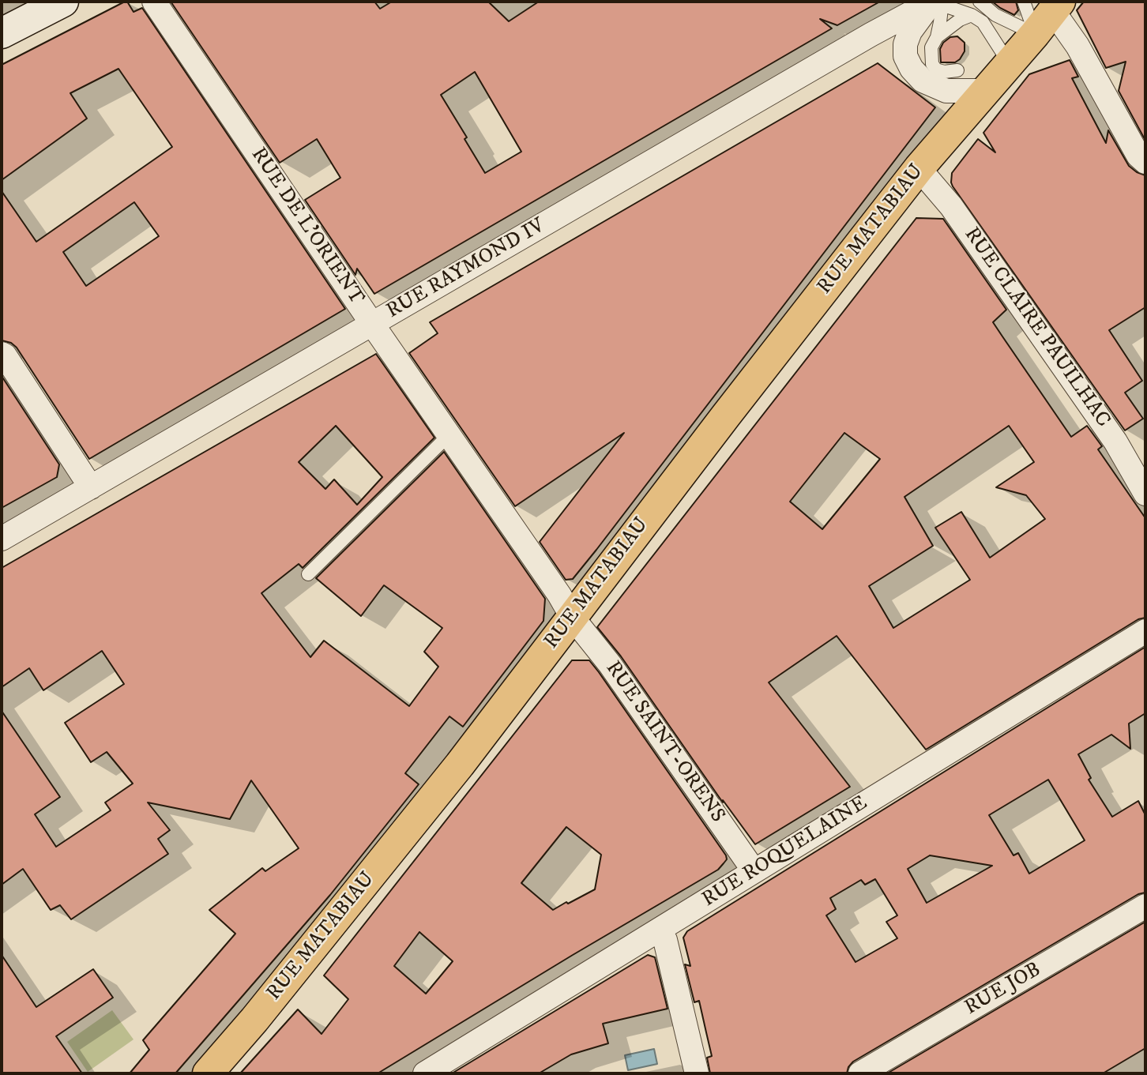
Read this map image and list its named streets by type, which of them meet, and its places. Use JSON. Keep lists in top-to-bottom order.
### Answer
{
  "streets": {
    "main road": ["RUE MATABIAU"],
    "street": [
      "RUE DE L'ORIENT",
      "RUE RAYMOND IV",
      "RUE CLAIRE PAUILHAC",
      "RUE SAINT-ORENS",
      "RUE ROQUELAINE",
      "RUE JOB"
    ]
  },
  "crossings": [
    ["RUE DE L'ORIENT", "RUE MATABIAU"],
    ["RUE DE L'ORIENT", "RUE RAYMOND IV"],
    ["RUE DE L'ORIENT", "RUE SAINT-ORENS"],
    ["RUE MATABIAU", "RUE CLAIRE PAUILHAC"],
    ["RUE MATABIAU", "RUE SAINT-ORENS"],
    ["RUE SAINT-ORENS", "RUE ROQUELAINE"]
  ]
}
